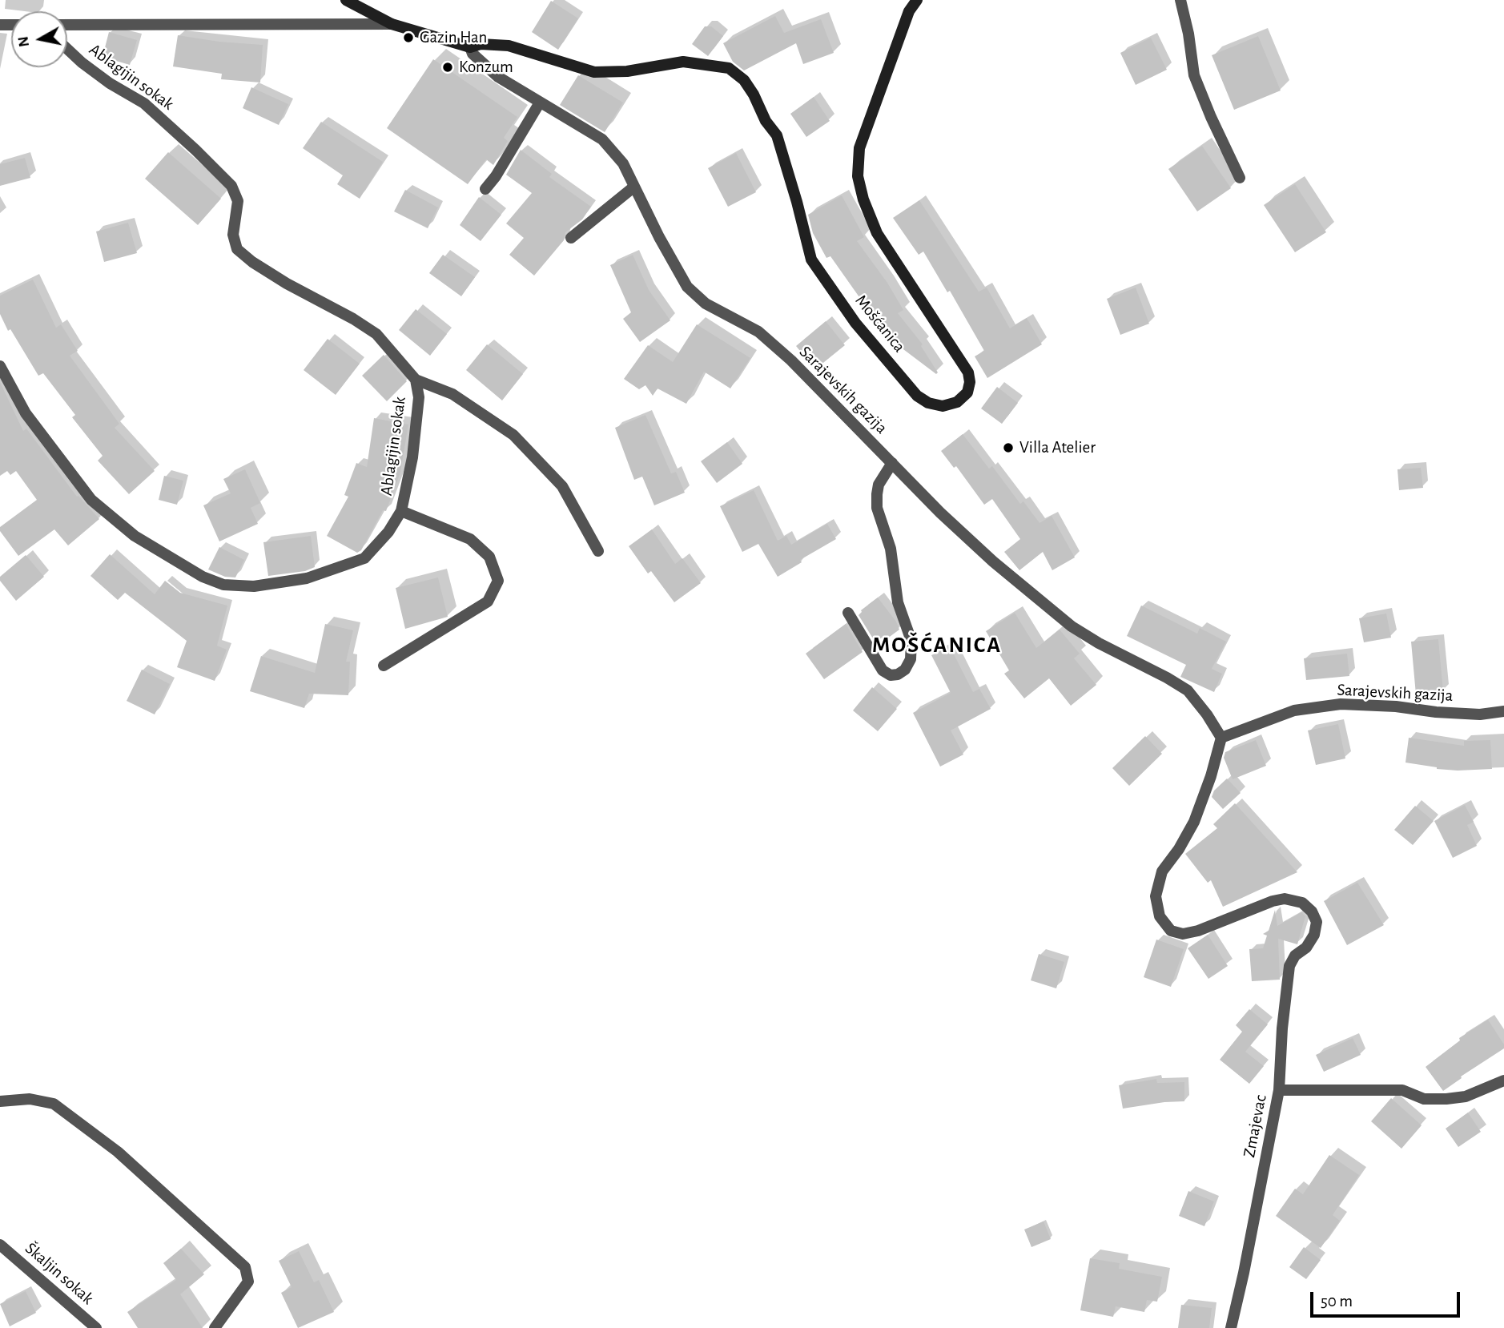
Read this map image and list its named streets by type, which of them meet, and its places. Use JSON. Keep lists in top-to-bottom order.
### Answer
{
  "streets": {
    "main road": ["Mošćanica"],
    "street": [
      "Ablagijin sokak",
      "Sarajevskih gazija",
      "Zmajevac",
      "Škaljin sokak"
    ]
  },
  "crossings": [
    ["Mošćanica", "Sarajevskih gazija"]
  ],
  "districts": ["MOŠĆANICA"],
  "places": ["Gazin Han", "Konzum", "Villa Atelier"],
  "scale_bar": "50 m",
  "north": "left"
}
